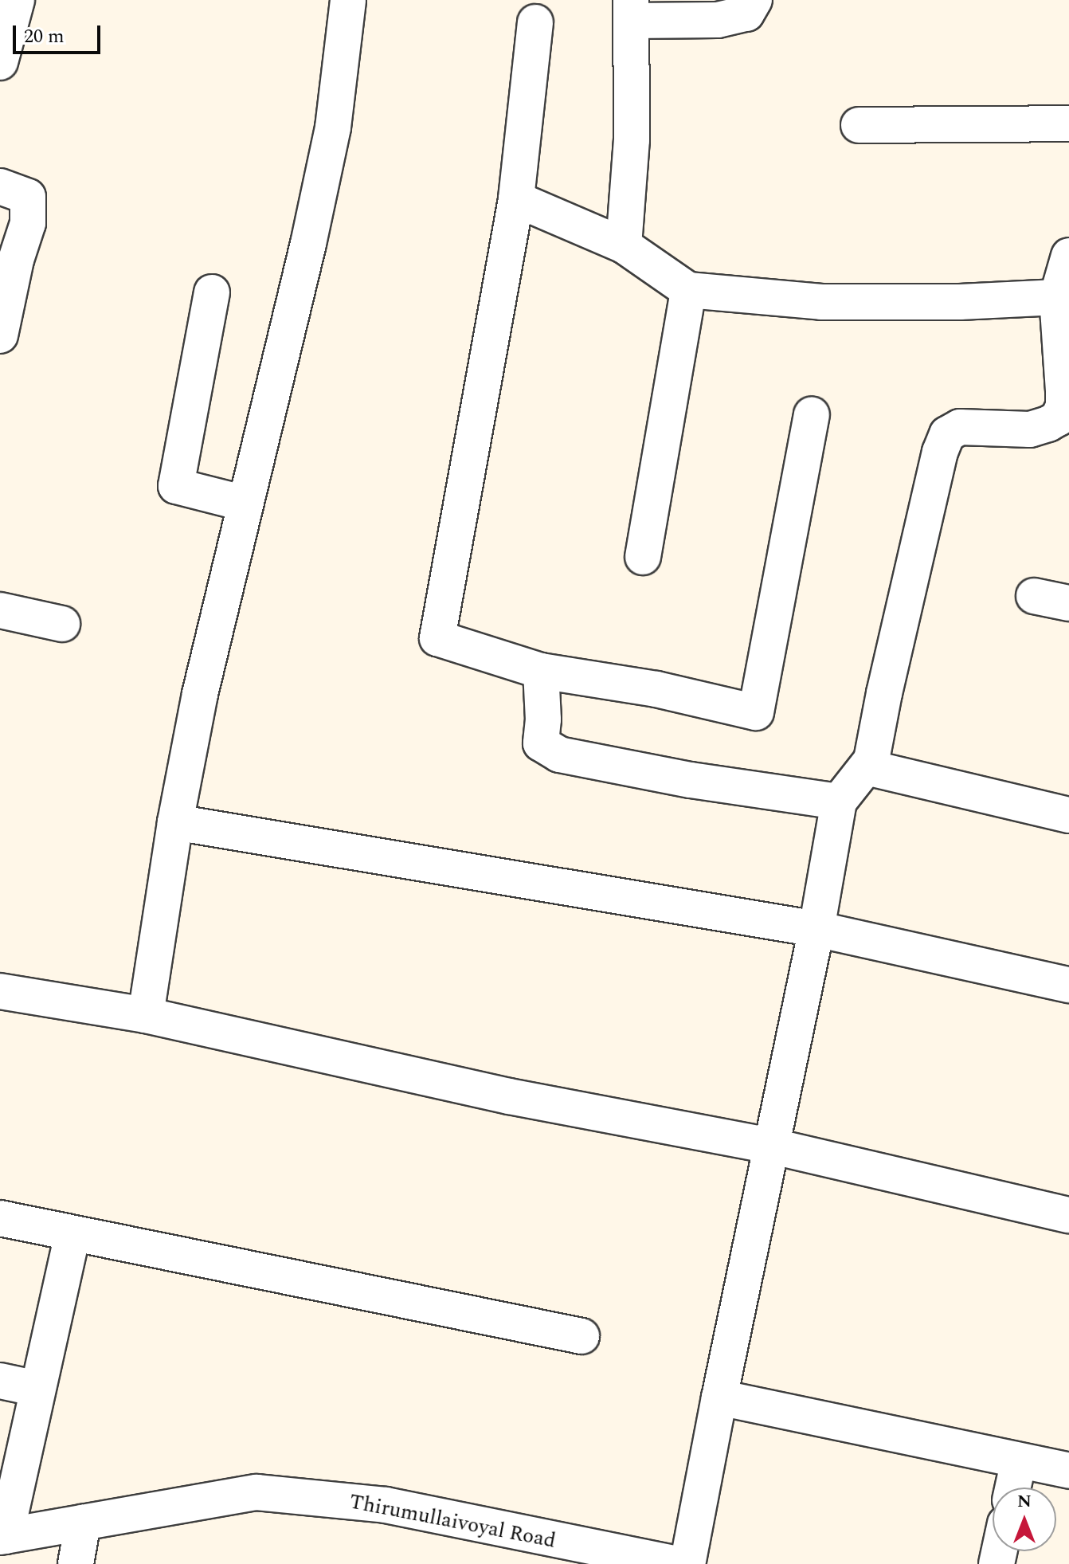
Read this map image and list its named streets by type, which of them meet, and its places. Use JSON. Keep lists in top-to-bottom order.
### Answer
{
  "streets": {
    "street": ["Thirumullaivoyal Road"]
  },
  "scale_bar": "20 m",
  "north": "top"
}
